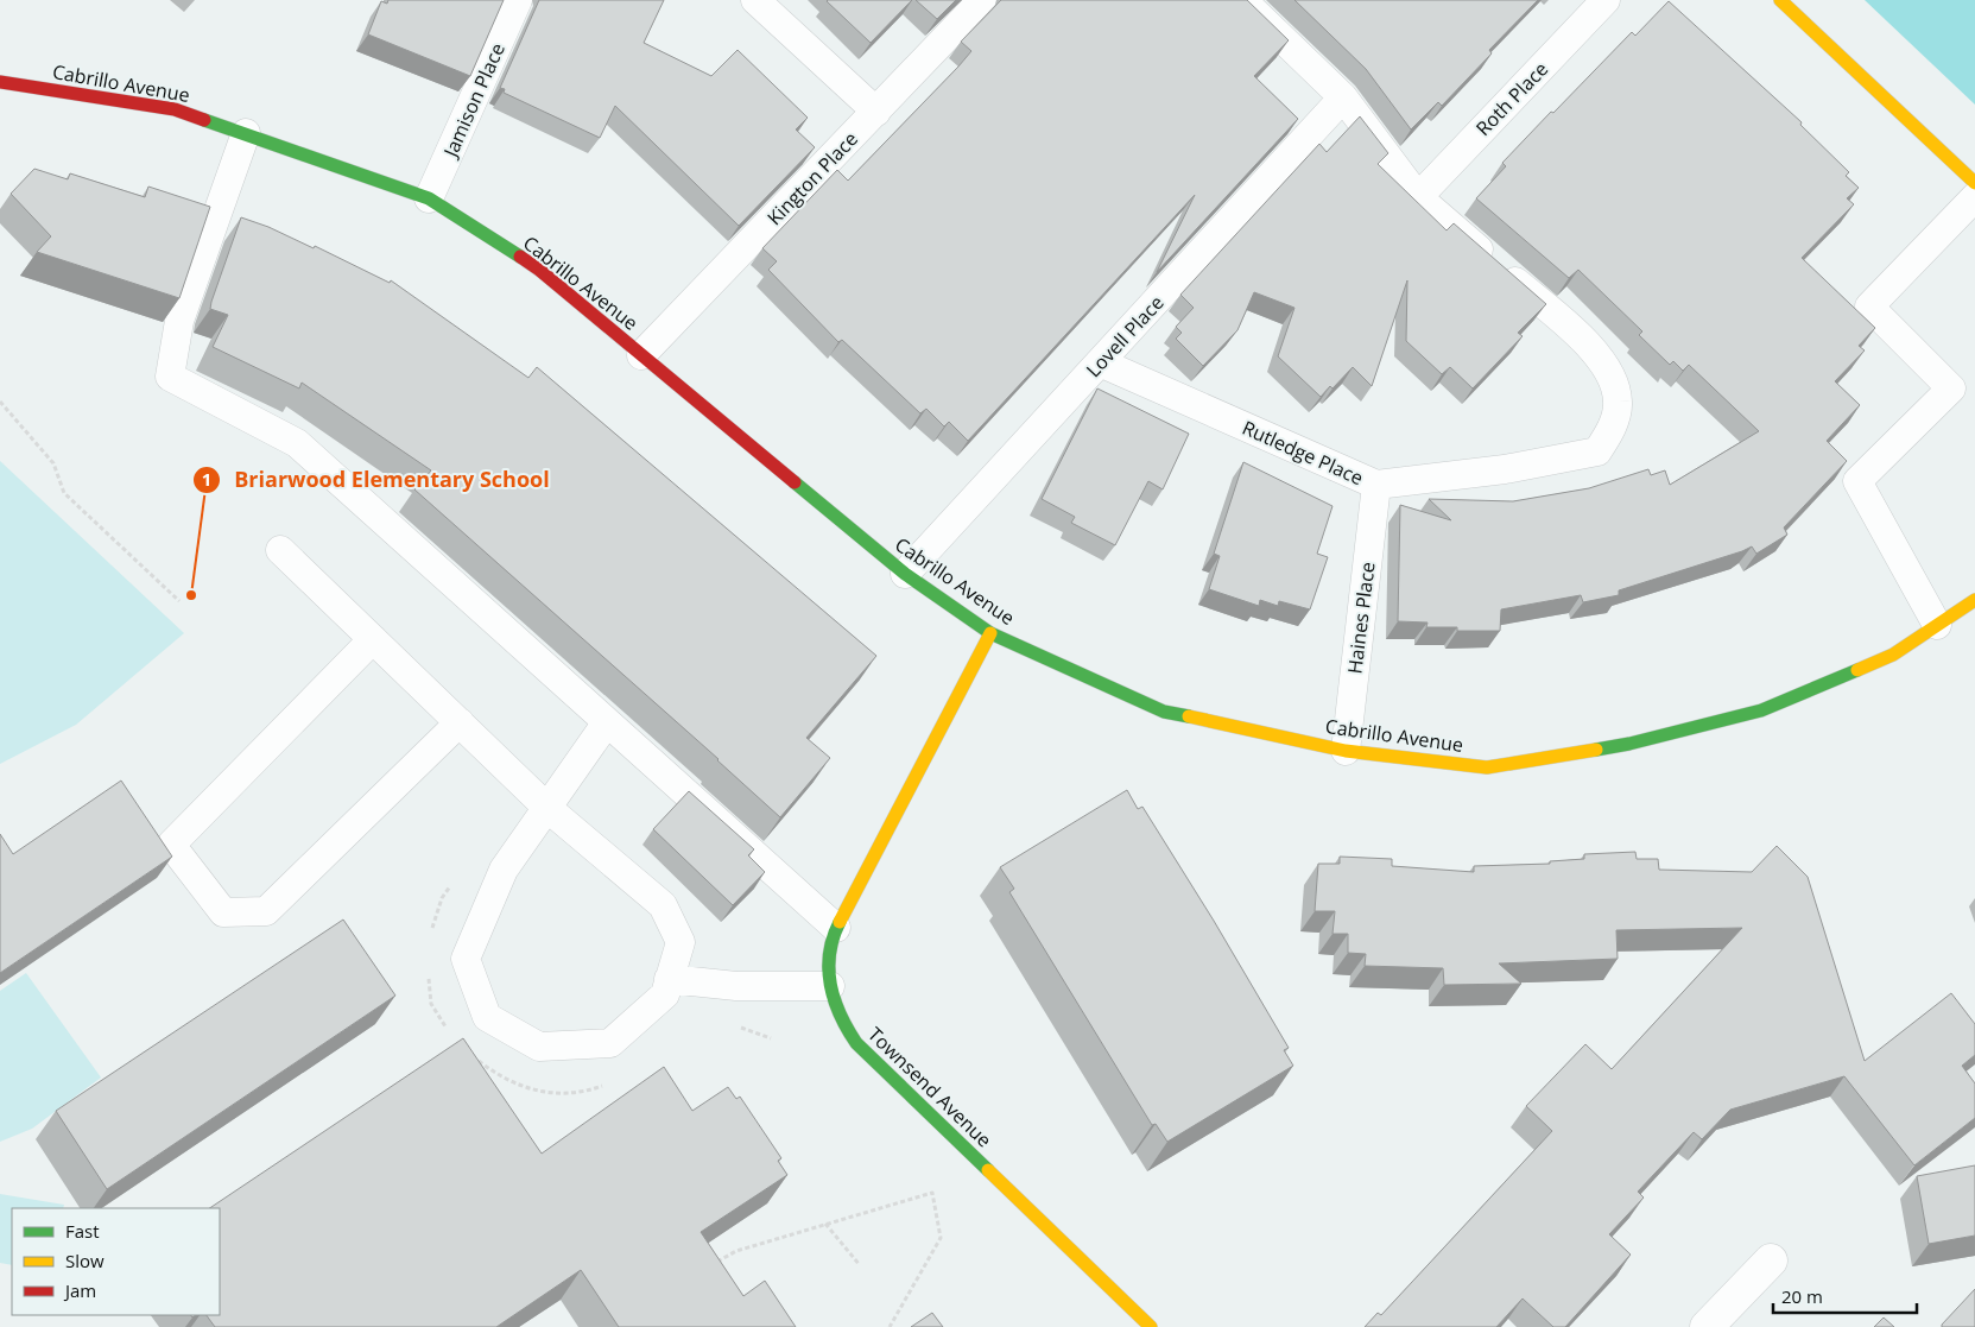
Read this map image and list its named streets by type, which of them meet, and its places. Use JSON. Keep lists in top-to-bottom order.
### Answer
{
  "streets": {
    "street": ["Cabrillo Avenue", "Townsend Avenue"],
    "lane": [
      "Roth Place",
      "Jamison Place",
      "Kington Place",
      "Lovell Place",
      "Rutledge Place",
      "Haines Place"
    ]
  },
  "crossings": [
    ["Cabrillo Avenue", "Jamison Place"],
    ["Cabrillo Avenue", "Kington Place"],
    ["Cabrillo Avenue", "Lovell Place"],
    ["Cabrillo Avenue", "Haines Place"],
    ["Cabrillo Avenue", "Townsend Avenue"],
    ["Roth Place", "Rutledge Place"],
    ["Lovell Place", "Rutledge Place"],
    ["Rutledge Place", "Haines Place"]
  ],
  "places": ["Briarwood Elementary School"],
  "legend": ["Fast", "Slow", "Jam"],
  "scale_bar": "20 m"
}
